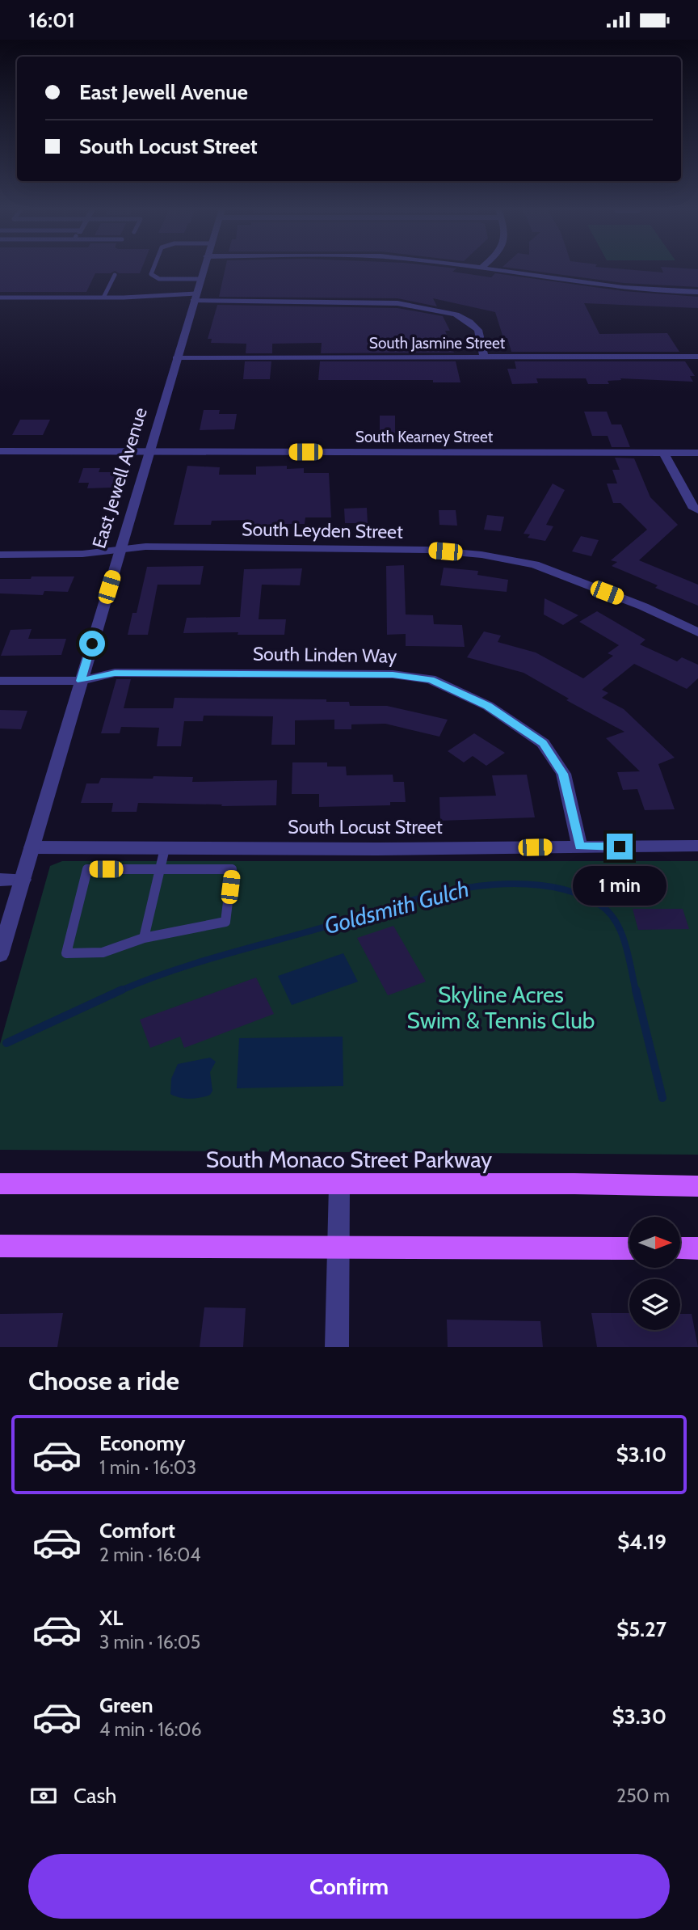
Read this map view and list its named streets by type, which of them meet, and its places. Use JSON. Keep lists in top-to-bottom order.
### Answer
{
  "streets": {
    "main road": ["South Monaco Street Parkway"],
    "street": [
      "South Jasmine Street",
      "South Kearney Street",
      "East Jewell Avenue",
      "South Leyden Street",
      "South Linden Way",
      "South Locust Street"
    ]
  },
  "crossings": [
    ["South Jasmine Street", "East Jewell Avenue"],
    ["South Kearney Street", "East Jewell Avenue"],
    ["East Jewell Avenue", "South Leyden Street"],
    ["East Jewell Avenue", "South Linden Way"],
    ["East Jewell Avenue", "South Locust Street"],
    ["South Linden Way", "South Locust Street"]
  ],
  "water": ["Goldsmith Gulch"],
  "parks": ["Skyline Acres Swim & Tennis Club"],
  "north": "right",
  "page": {
    "status": "16:01",
    "banner": ["East Jewell Avenue", "South Locust Street"],
    "bubble": "1 min",
    "heading": "Choose a ride",
    "list": [
      {
        "name": "Economy",
        "note": "1 min · 16:03",
        "value": "$3.10"
      },
      {
        "name": "Comfort",
        "note": "2 min · 16:04",
        "value": "$4.19"
      },
      {
        "name": "XL",
        "note": "3 min · 16:05",
        "value": "$5.27"
      },
      {
        "name": "Green",
        "note": "4 min · 16:06",
        "value": "$3.30"
      }
    ],
    "pay": ["Cash", "250 m"],
    "buttons": "Confirm"
  }
}
